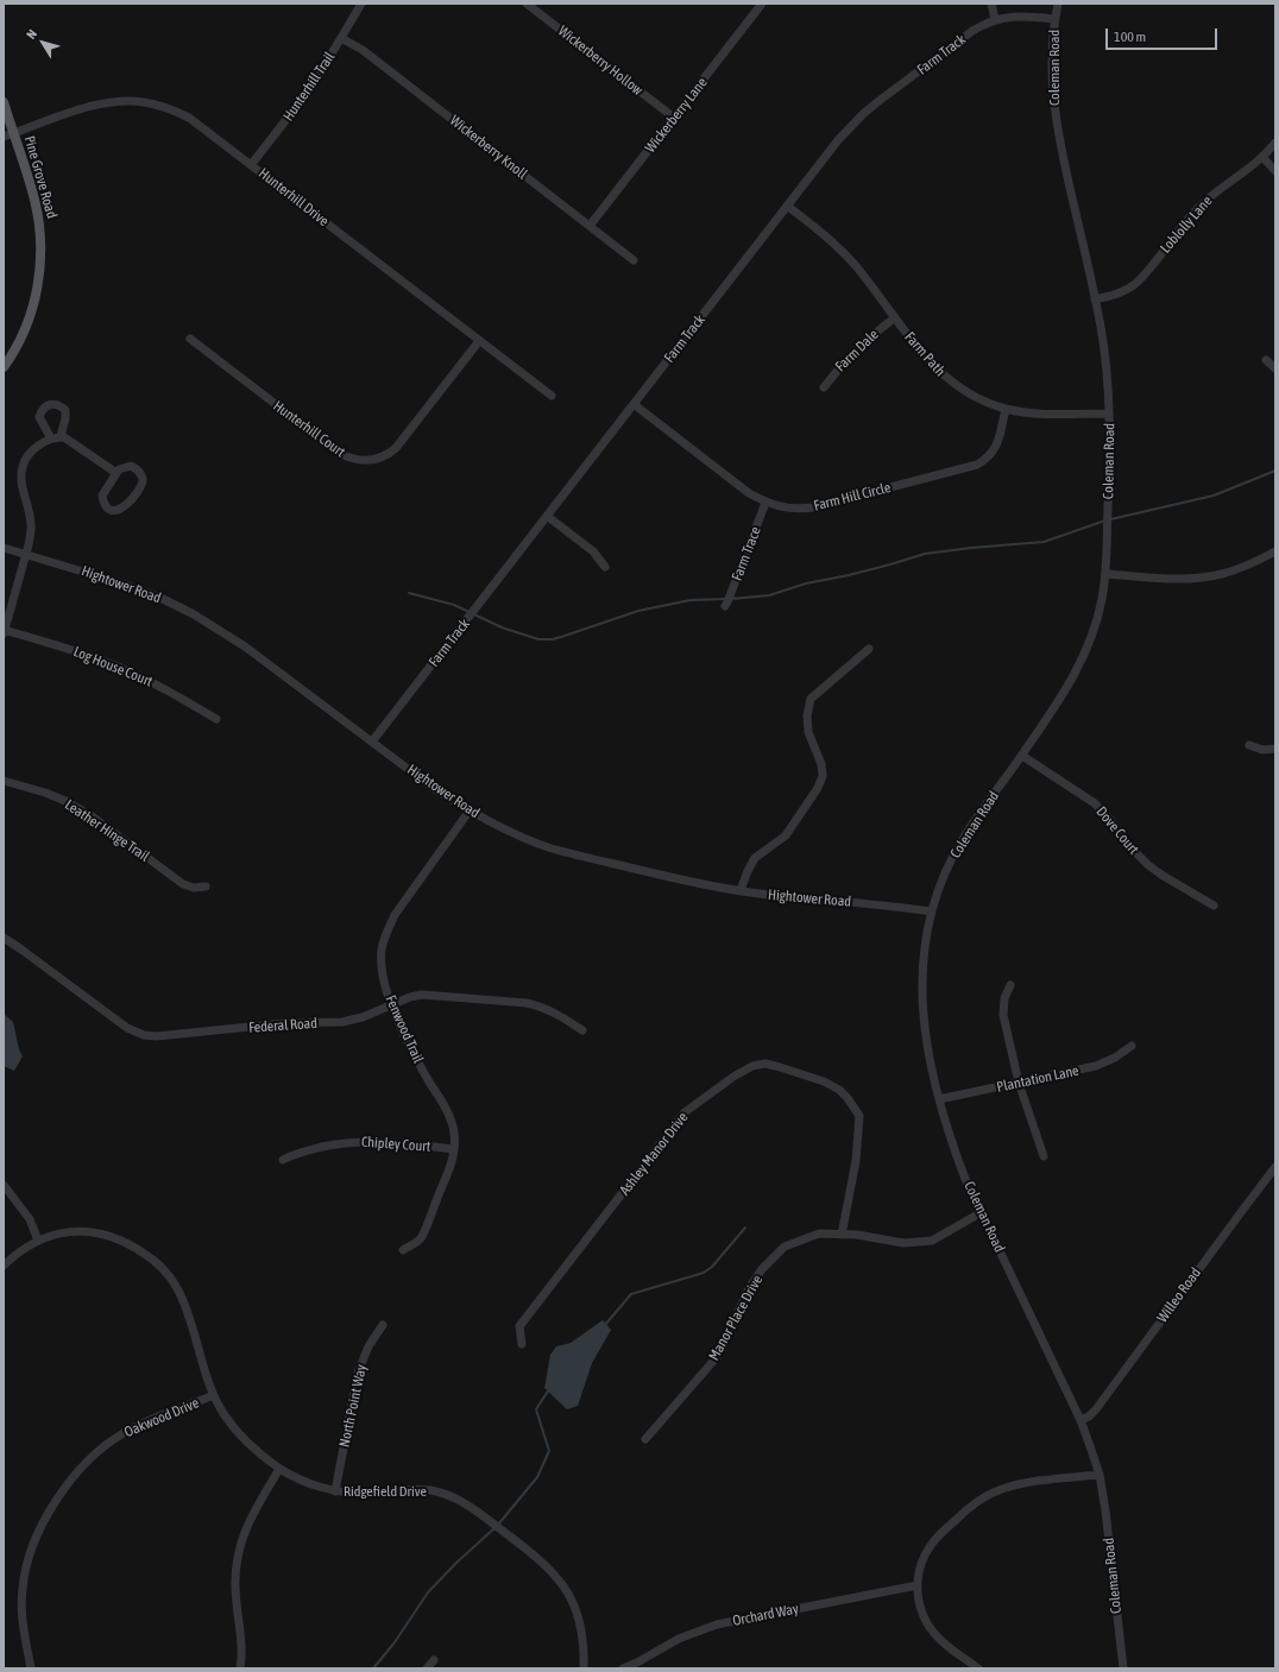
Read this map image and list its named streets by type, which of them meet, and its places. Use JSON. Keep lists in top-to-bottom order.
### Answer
{
  "streets": {
    "main road": ["Pine Grove Road"],
    "street": [
      "Farm Track",
      "Wickerberry Hollow",
      "Coleman Road",
      "Hunterhill Trail",
      "Wickerberry Lane",
      "Wickerberry Knoll",
      "Hunterhill Drive",
      "Loblolly Lane",
      "Farm Dale",
      "Farm Path",
      "Hunterhill Court",
      "Farm Hill Circle",
      "Farm Trace",
      "Hightower Road",
      "Log House Court",
      "Leather Hinge Trail",
      "Dove Court",
      "Federal Road",
      "Fenwood Trail",
      "Plantation Lane",
      "Chipley Court",
      "Ashley Manor Drive",
      "Willeo Road",
      "Manor Place Drive",
      "North Point Way",
      "Oakwood Drive",
      "Ridgefield Drive",
      "Orchard Way"
    ]
  },
  "crossings": [
    ["Farm Track", "Coleman Road"],
    ["Farm Track", "Farm Path"],
    ["Farm Track", "Farm Hill Circle"],
    ["Farm Track", "Hightower Road"],
    ["Wickerberry Hollow", "Wickerberry Lane"],
    ["Coleman Road", "Loblolly Lane"],
    ["Coleman Road", "Farm Path"],
    ["Coleman Road", "Hightower Road"],
    ["Coleman Road", "Dove Court"],
    ["Coleman Road", "Plantation Lane"],
    ["Coleman Road", "Willeo Road"],
    ["Coleman Road", "Manor Place Drive"],
    ["Hunterhill Trail", "Wickerberry Knoll"],
    ["Hunterhill Trail", "Hunterhill Drive"],
    ["Wickerberry Lane", "Wickerberry Knoll"],
    ["Pine Grove Road", "Hunterhill Drive"],
    ["Hunterhill Drive", "Hunterhill Court"],
    ["Farm Dale", "Farm Path"],
    ["Farm Path", "Farm Hill Circle"],
    ["Farm Hill Circle", "Farm Trace"],
    ["Hightower Road", "Fenwood Trail"],
    ["Federal Road", "Fenwood Trail"],
    ["Fenwood Trail", "Chipley Court"],
    ["Ashley Manor Drive", "Manor Place Drive"],
    ["North Point Way", "Ridgefield Drive"],
    ["Oakwood Drive", "Ridgefield Drive"]
  ],
  "scale_bar": "100 m",
  "north": "top left"
}
